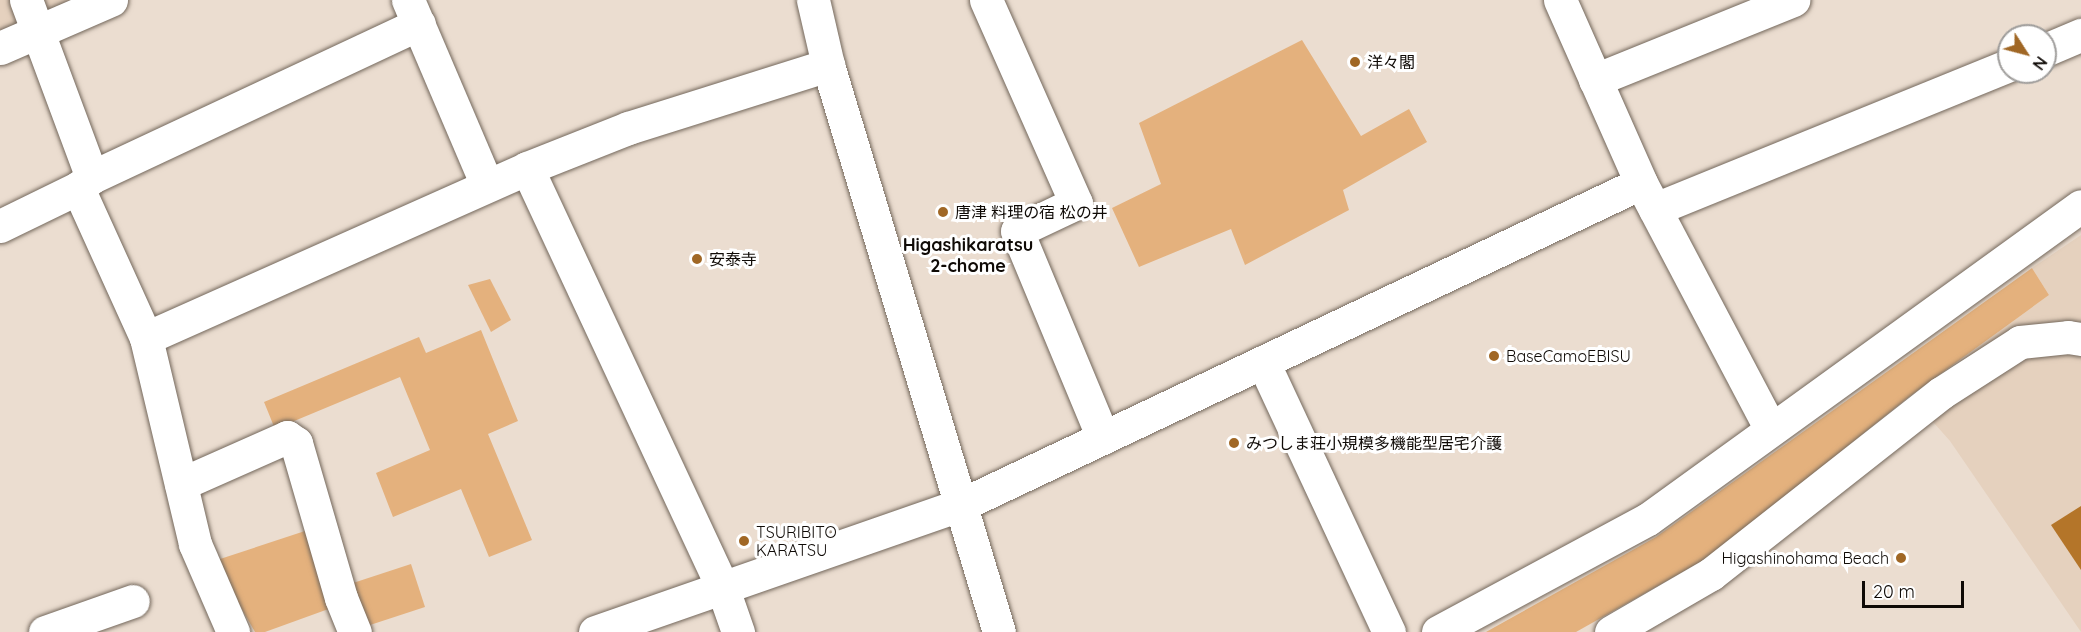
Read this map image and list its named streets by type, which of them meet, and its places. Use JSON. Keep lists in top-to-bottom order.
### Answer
{
  "districts": ["Higashikaratsu 2-chome"],
  "places": [
    "洋々閣",
    "唐津 料理の宿 松の井",
    "安泰寺",
    "BaseCamoEBISU",
    "みつしま荘小規模多機能型居宅介護",
    "TSURIBITO KARATSU",
    "Higashinohama Beach"
  ],
  "scale_bar": "20 m",
  "north": "bottom right"
}
